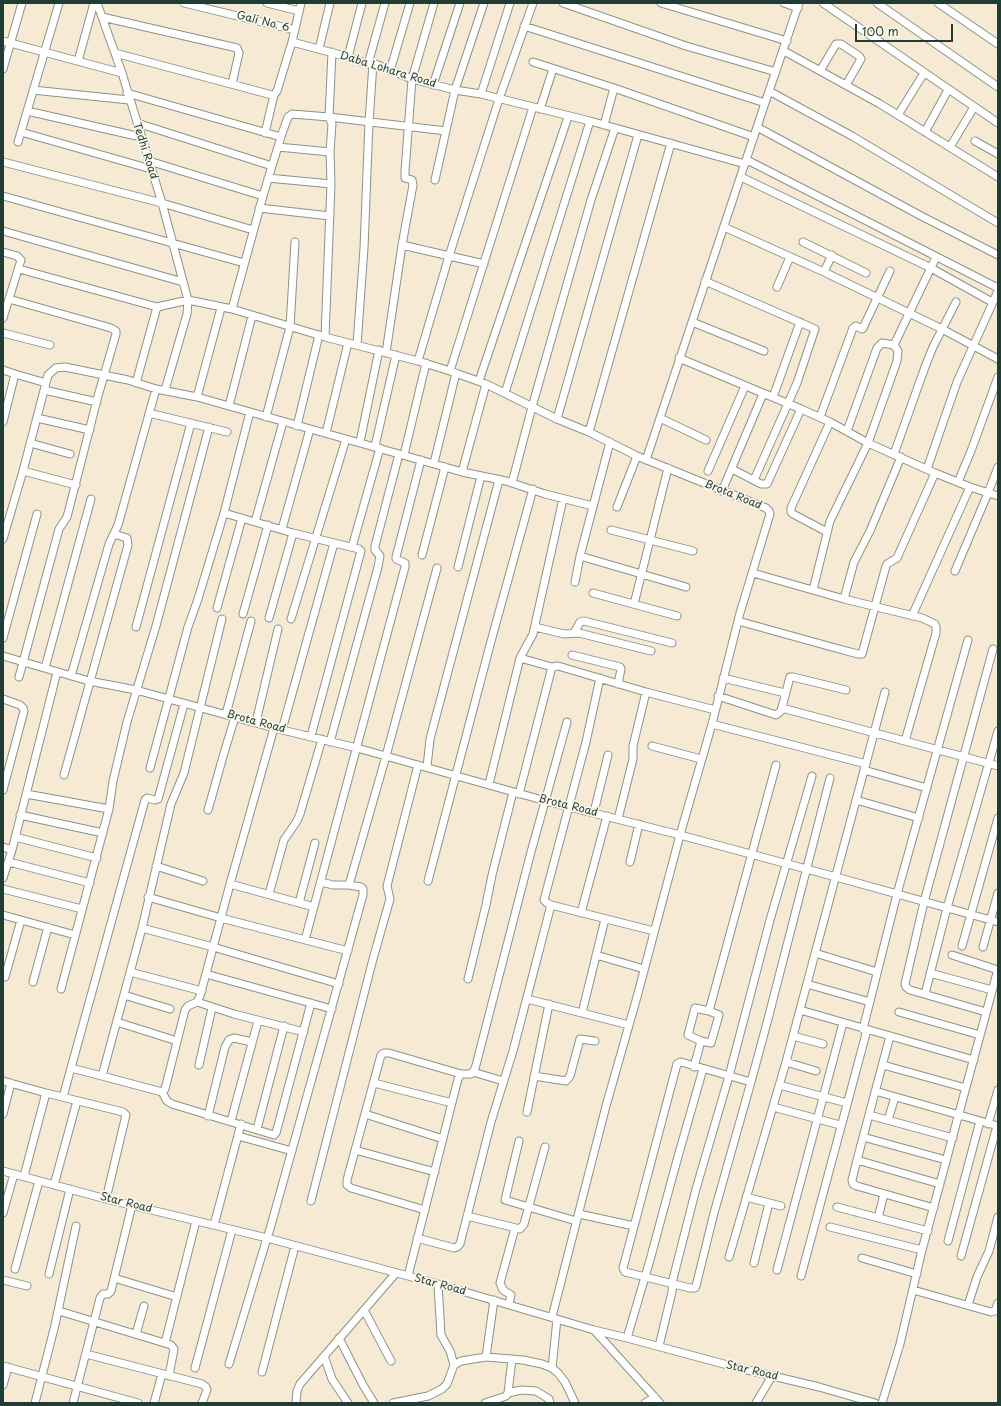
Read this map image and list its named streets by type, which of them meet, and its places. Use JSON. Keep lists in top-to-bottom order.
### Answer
{
  "streets": {
    "street": [
      "Gali No. 6",
      "Daba Lohara Road",
      "Tedhi Road",
      "Brota Road",
      "Star Road"
    ]
  },
  "crossings": [
    ["Tedhi Road", "Brota Road"]
  ],
  "scale_bar": "100 m"
}
